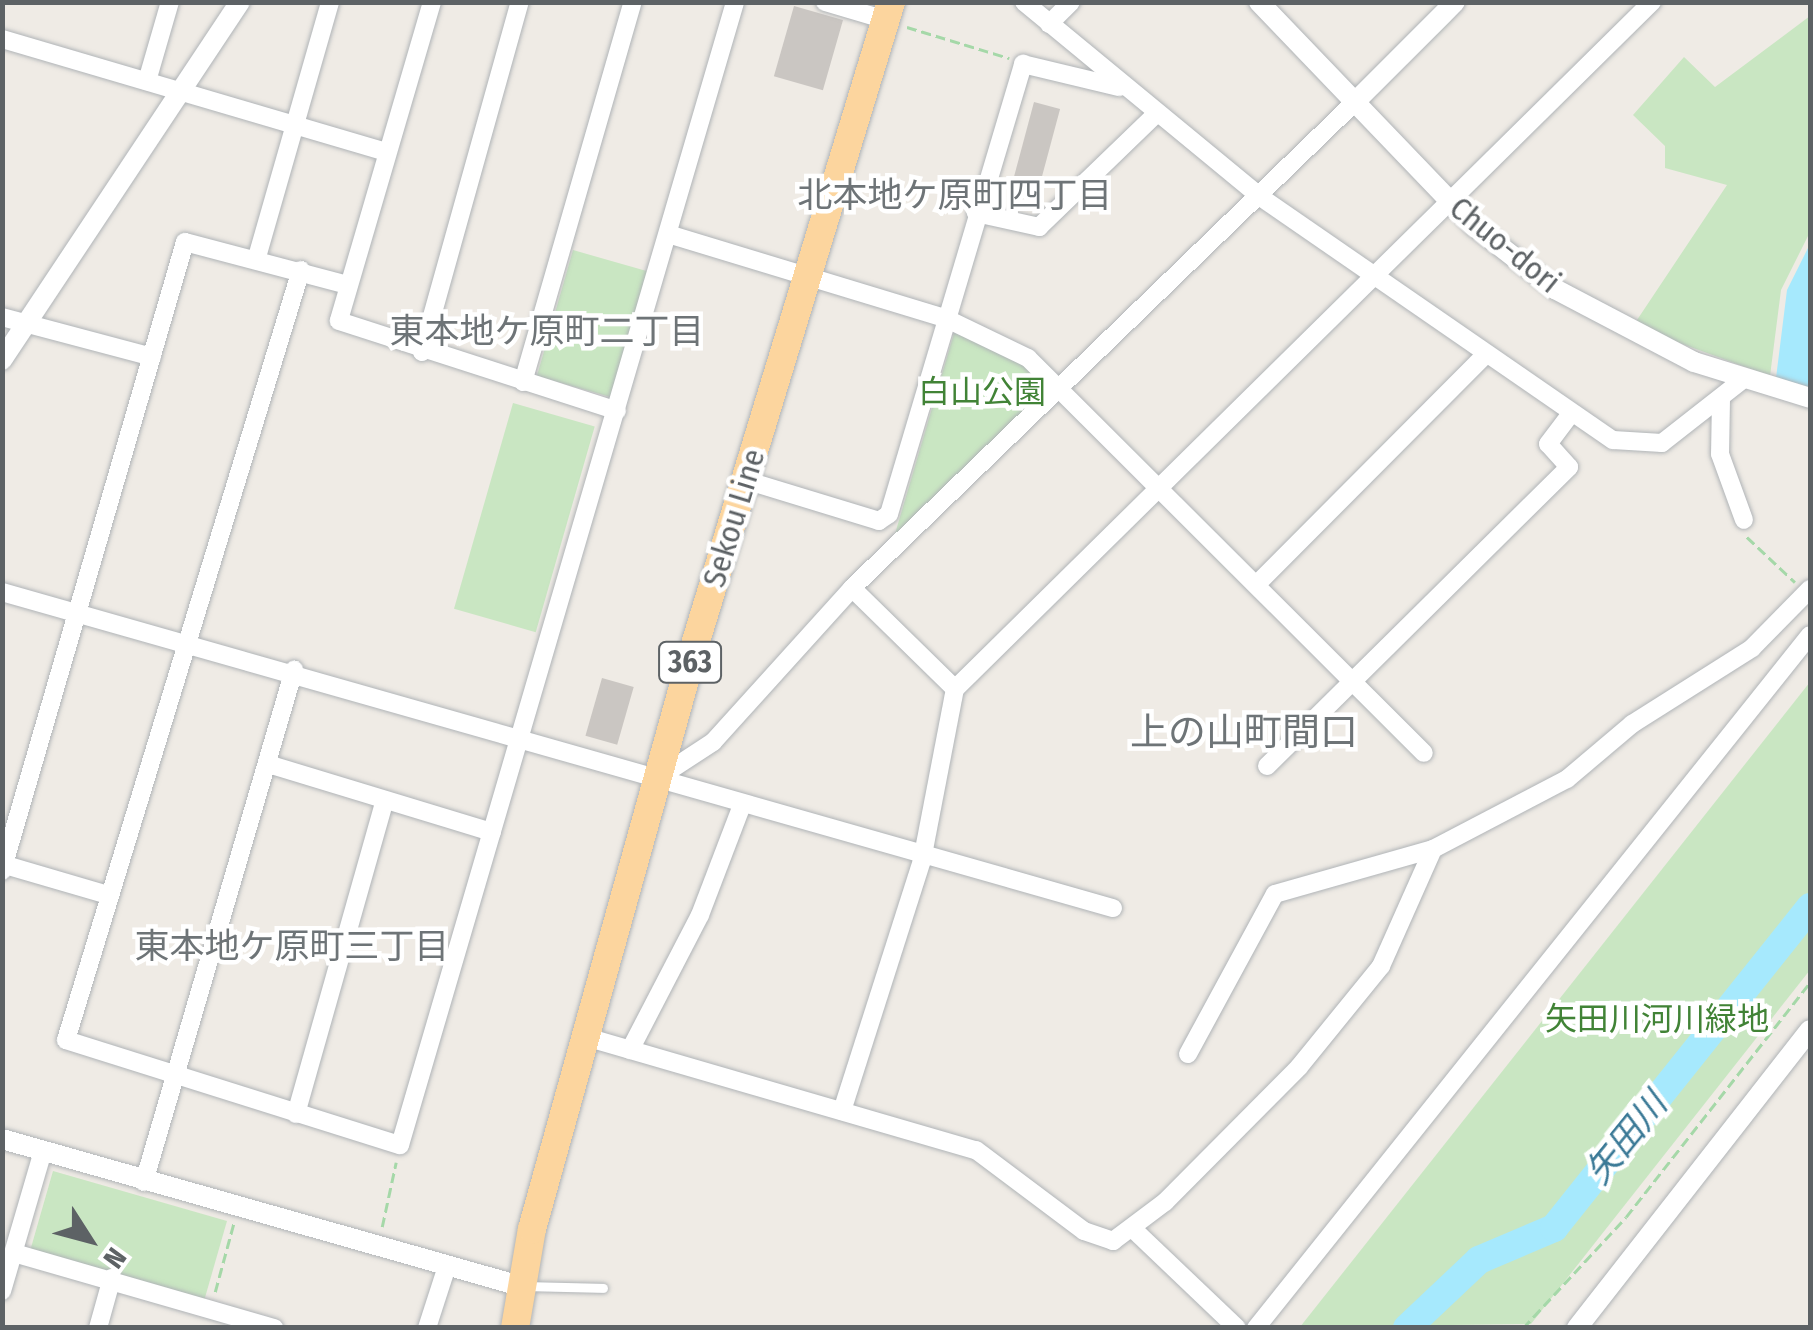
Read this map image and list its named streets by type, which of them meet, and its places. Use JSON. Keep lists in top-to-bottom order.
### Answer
{
  "streets": {
    "highway": ["Sekou Line", "363"],
    "street": ["Chuo-dori"]
  },
  "districts": [
    "北本地ケ原町四丁目",
    "東本地ケ原町二丁目",
    "上の山町間口",
    "東本地ケ原町三丁目"
  ],
  "water": ["矢田川"],
  "parks": ["白山公園", "矢田川河川緑地"],
  "north": "bottom right"
}
